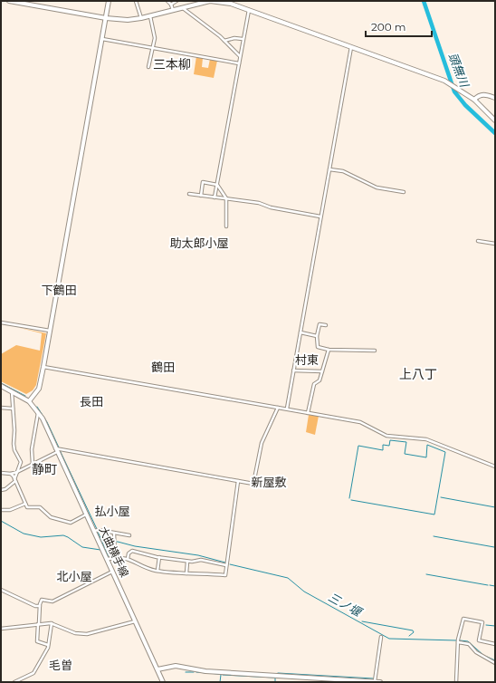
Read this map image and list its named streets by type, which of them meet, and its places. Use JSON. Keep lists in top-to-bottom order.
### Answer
{
  "streets": {
    "main road": ["大曲横手線"]
  },
  "districts": [
    "三本柳",
    "助太郎小屋",
    "下鶴田",
    "村東",
    "鶴田",
    "上八丁",
    "長田",
    "静町",
    "新屋敷",
    "払小屋",
    "北小屋",
    "毛曽"
  ],
  "water": ["頭無川", "三ノ堰"],
  "scale_bar": "200 m"
}
